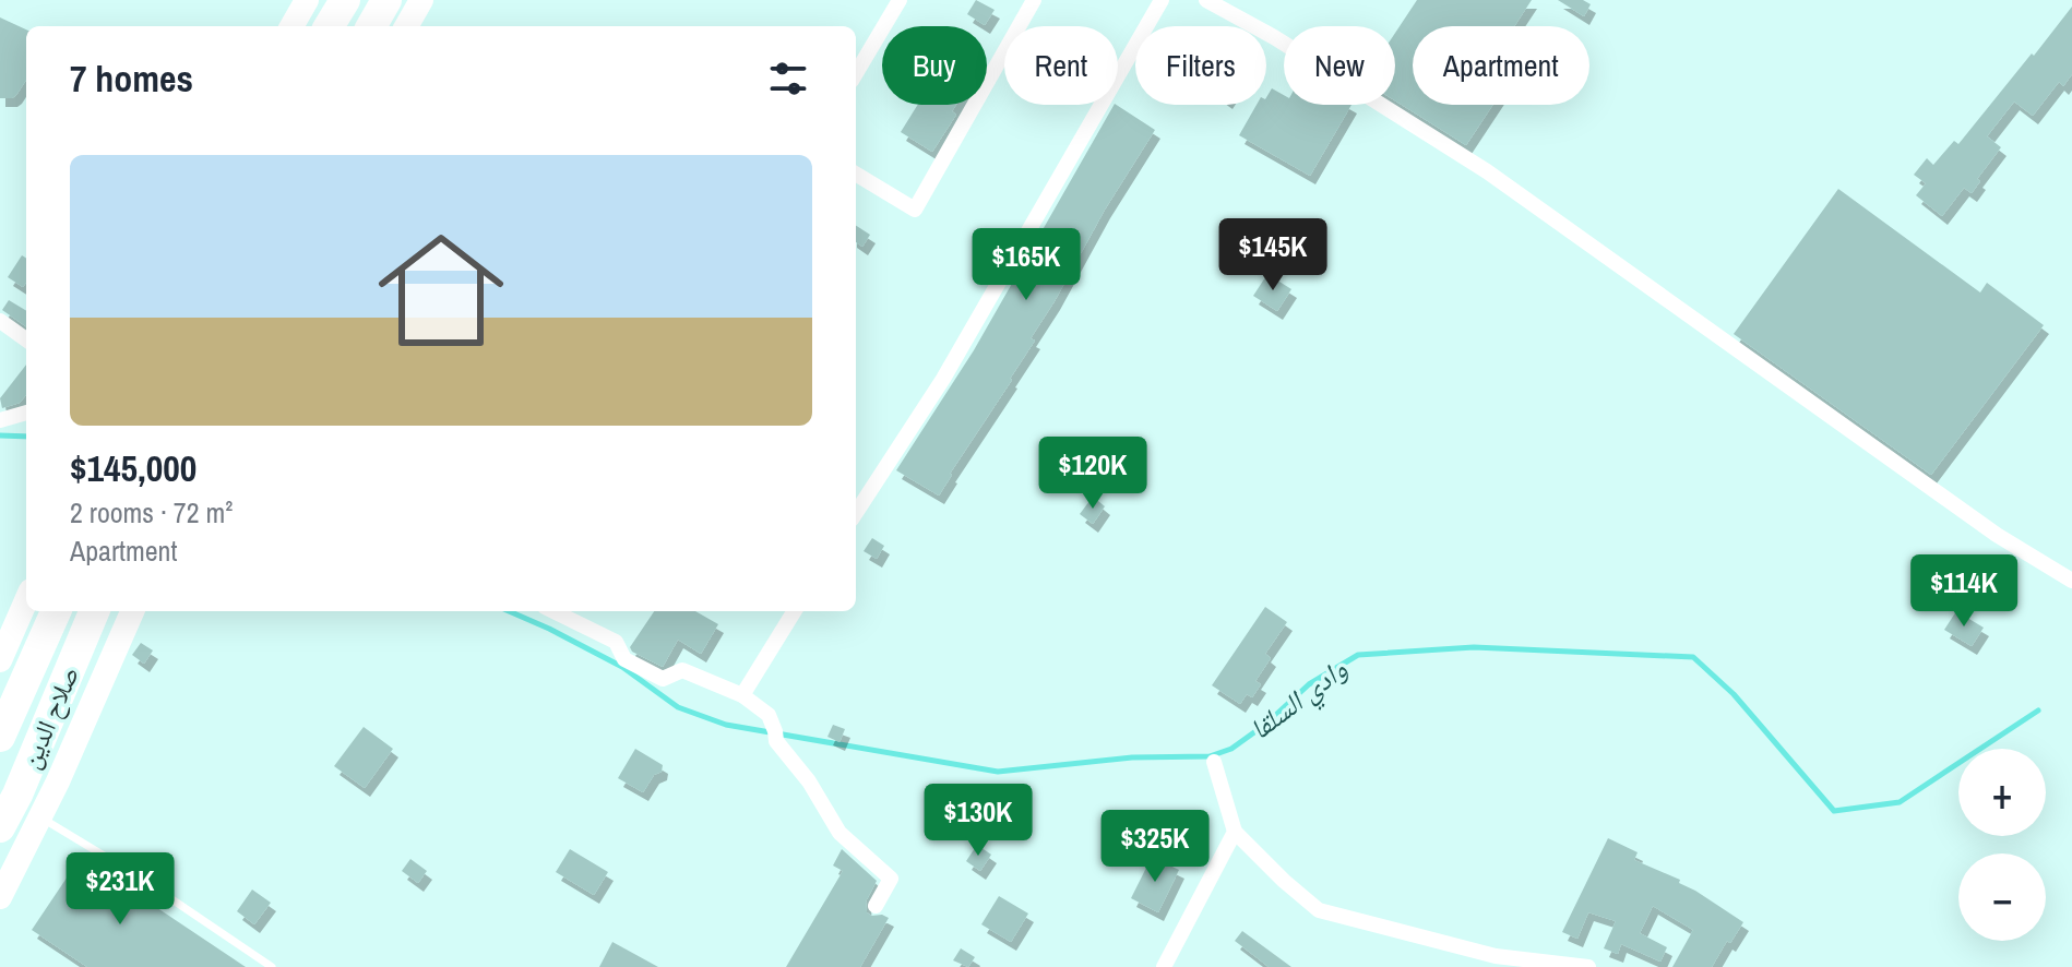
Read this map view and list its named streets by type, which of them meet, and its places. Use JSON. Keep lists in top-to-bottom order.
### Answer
{
  "streets": {
    "highway": ["صلاح الدين"]
  },
  "water": ["وادي السلقا"],
  "page": {
    "chip": [
      "Buy",
      "Rent",
      "Filters",
      "New",
      "Apartment"
    ],
    "heading": "7 homes",
    "list": [
      {
        "name": "$145,000",
        "note": "2 rooms · 72 m² · Apartment"
      }
    ],
    "price": [
      "$145K",
      "$165K",
      "$120K",
      "$114K",
      "$130K",
      "$325K",
      "$231K"
    ],
    "map_buttons": ["+", "−"]
  }
}
